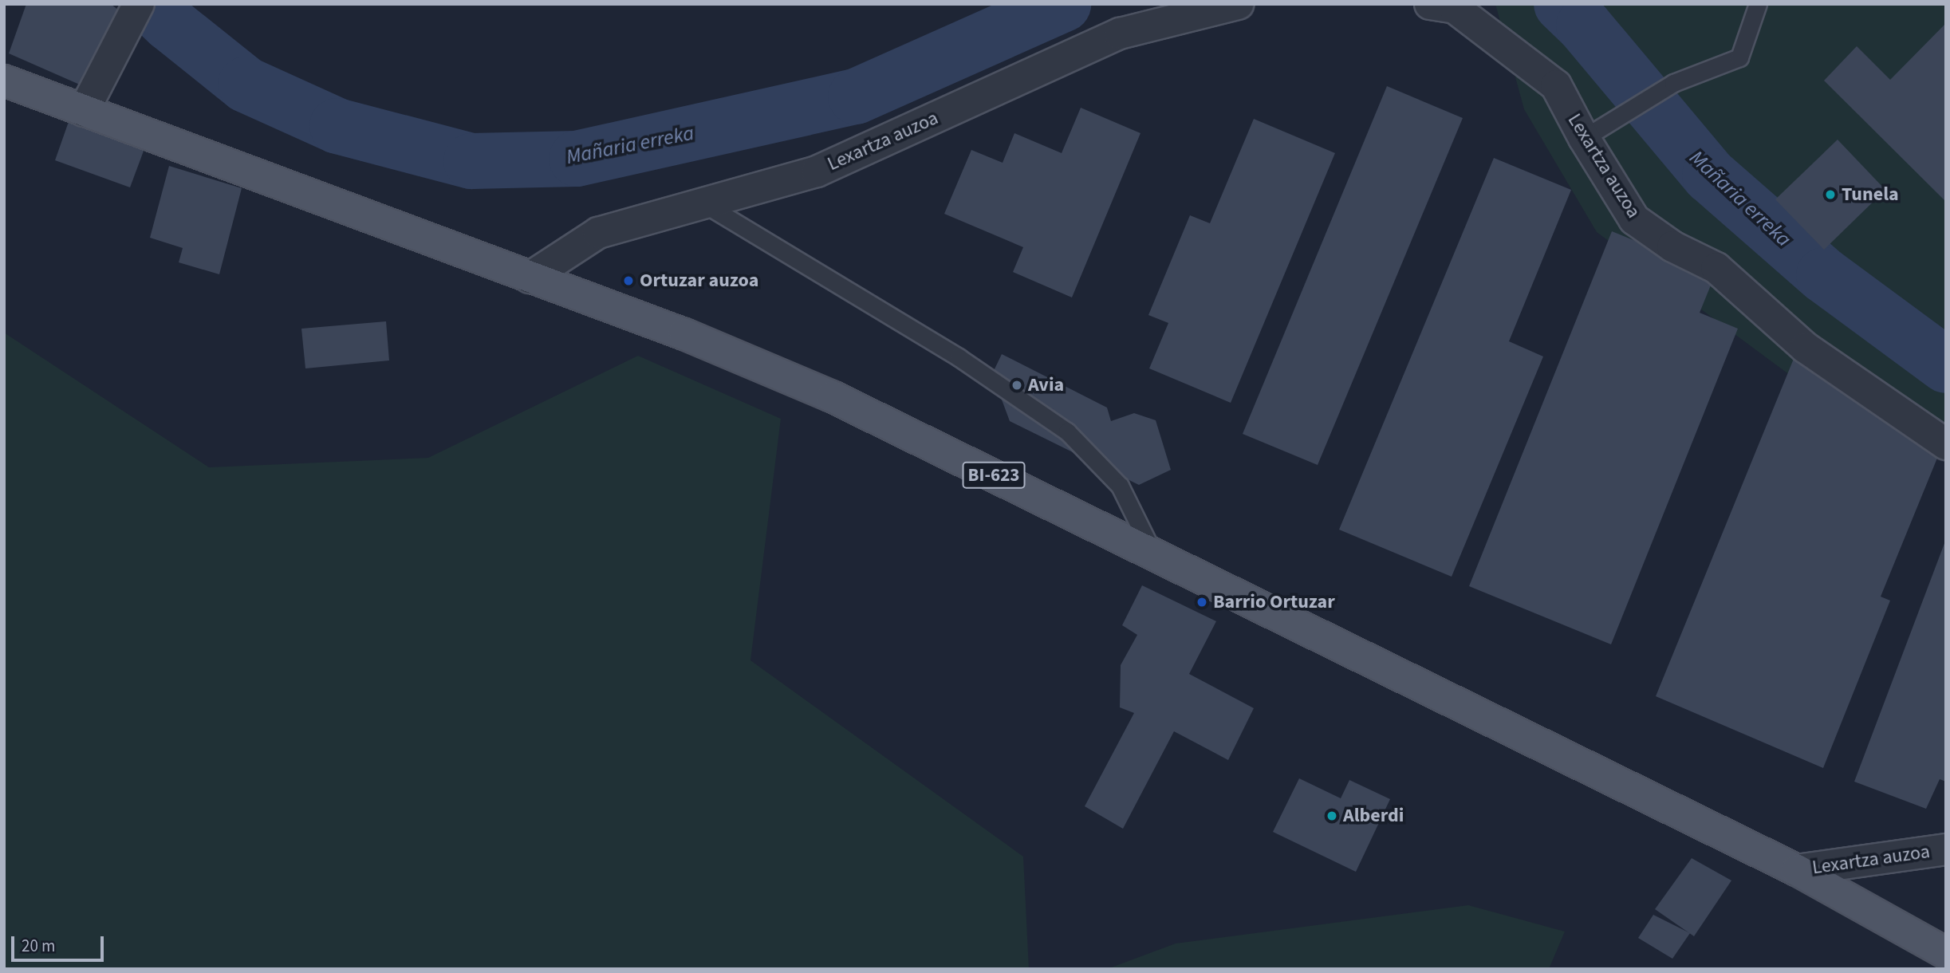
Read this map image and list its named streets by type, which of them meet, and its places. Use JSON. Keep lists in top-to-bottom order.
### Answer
{
  "streets": {
    "main road": ["BI-623"],
    "street": ["Lexartza auzoa"]
  },
  "crossings": [
    ["Lexartza auzoa", "BI-623"]
  ],
  "water": ["Mañaria erreka"],
  "places": [
    "Tunela",
    "Ortuzar auzoa",
    "Avia",
    "Barrio Ortuzar",
    "Alberdi"
  ],
  "scale_bar": "20 m"
}
